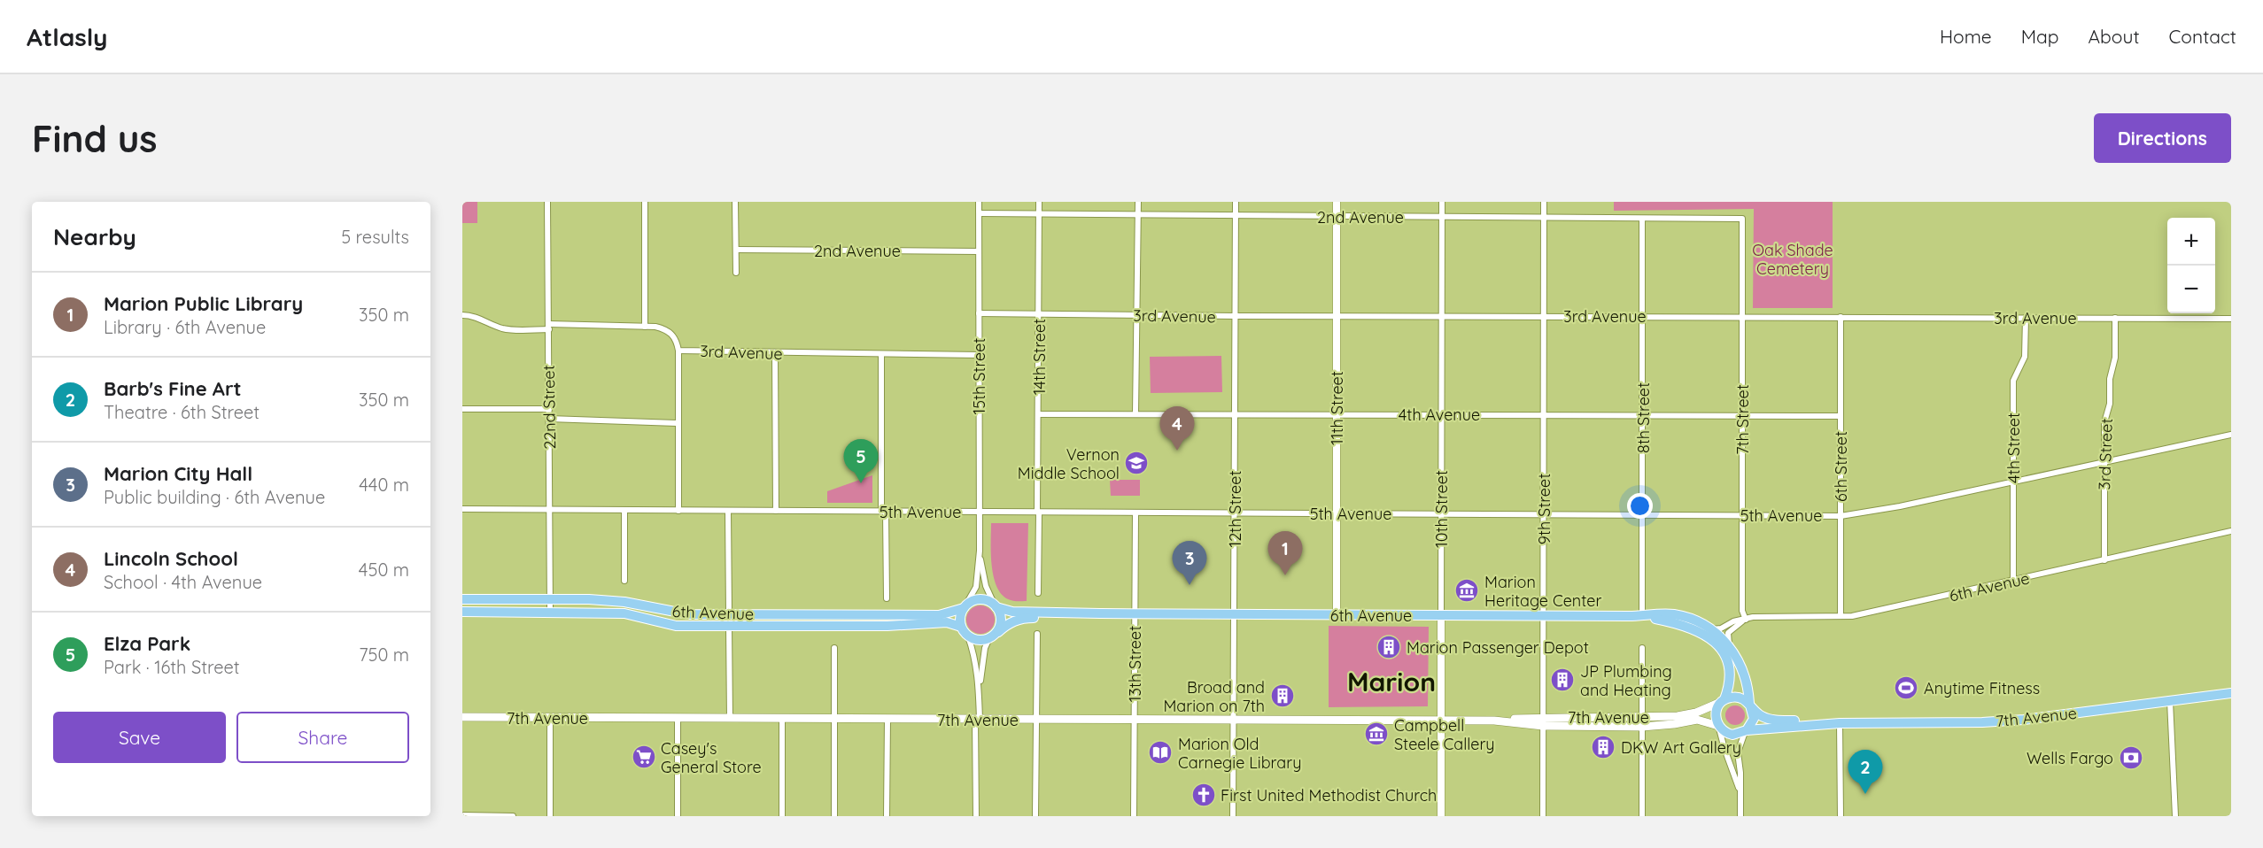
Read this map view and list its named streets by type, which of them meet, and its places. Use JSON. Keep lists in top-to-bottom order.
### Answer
{
  "streets": {
    "main road": ["6th Avenue", "7th Avenue"],
    "street": [
      "2nd Avenue",
      "3rd Avenue",
      "14th Street",
      "15th Street",
      "22nd Street",
      "11th Street",
      "4th Avenue",
      "8th Street",
      "7th Street",
      "4th Street",
      "3rd Street",
      "6th Street",
      "12th Street",
      "10th Street",
      "9th Street",
      "5th Avenue",
      "13th Street"
    ]
  },
  "crossings": [
    ["2nd Avenue", "14th Street"],
    ["2nd Avenue", "15th Street"],
    ["2nd Avenue", "11th Street"],
    ["2nd Avenue", "8th Street"],
    ["2nd Avenue", "7th Street"],
    ["2nd Avenue", "12th Street"],
    ["2nd Avenue", "10th Street"],
    ["2nd Avenue", "9th Street"],
    ["3rd Avenue", "14th Street"],
    ["3rd Avenue", "15th Street"],
    ["3rd Avenue", "22nd Street"],
    ["3rd Avenue", "11th Street"],
    ["3rd Avenue", "8th Street"],
    ["3rd Avenue", "7th Street"],
    ["3rd Avenue", "4th Street"],
    ["3rd Avenue", "3rd Street"],
    ["3rd Avenue", "6th Street"],
    ["3rd Avenue", "12th Street"],
    ["3rd Avenue", "10th Street"],
    ["3rd Avenue", "9th Street"],
    ["14th Street", "4th Avenue"],
    ["14th Street", "5th Avenue"],
    ["15th Street", "5th Avenue"],
    ["15th Street", "6th Avenue"],
    ["22nd Street", "5th Avenue"],
    ["22nd Street", "6th Avenue"],
    ["11th Street", "4th Avenue"],
    ["11th Street", "5th Avenue"],
    ["11th Street", "6th Avenue"],
    ["4th Avenue", "8th Street"],
    ["4th Avenue", "7th Street"],
    ["4th Avenue", "6th Street"],
    ["4th Avenue", "12th Street"],
    ["4th Avenue", "10th Street"],
    ["4th Avenue", "9th Street"],
    ["8th Street", "5th Avenue"],
    ["8th Street", "6th Avenue"],
    ["7th Street", "5th Avenue"],
    ["7th Street", "6th Avenue"],
    ["4th Street", "5th Avenue"],
    ["4th Street", "6th Avenue"],
    ["3rd Street", "5th Avenue"],
    ["3rd Street", "6th Avenue"],
    ["6th Street", "5th Avenue"],
    ["6th Street", "6th Avenue"],
    ["12th Street", "5th Avenue"],
    ["12th Street", "6th Avenue"],
    ["12th Street", "7th Avenue"],
    ["10th Street", "5th Avenue"],
    ["10th Street", "6th Avenue"],
    ["10th Street", "7th Avenue"],
    ["9th Street", "5th Avenue"],
    ["9th Street", "6th Avenue"],
    ["9th Street", "7th Avenue"],
    ["5th Avenue", "13th Street"],
    ["6th Avenue", "13th Street"],
    ["6th Avenue", "7th Avenue"],
    ["13th Street", "7th Avenue"]
  ],
  "districts": ["Marion"],
  "parks": ["Oak Shade Cemetery"],
  "places": {
    "school or university": ["Vernon Middle School"],
    "museum": ["Marion Heritage Center", "Campbell Steele Callery"],
    "building": [
      "Marion Passenger Depot",
      "JP Plumbing and Heating",
      "Broad and Marion on 7th",
      "DKW Art Gallery"
    ],
    "sports": ["Anytime Fitness"],
    "library": ["Marion Old Carnegie Library"],
    "supermarket": ["Casey's General Store"],
    "bank": ["Wells Fargo"],
    "church": ["First United Methodist Church"]
  },
  "page": {
    "header": "Atlasly",
    "nav": [
      "Home",
      "Map",
      "About",
      "Contact"
    ],
    "buttons": [
      "Directions",
      ["Save", "Share"]
    ],
    "title": "Find us",
    "heading": ["Nearby", "5 results"],
    "map_buttons": ["+", "−"],
    "list": [
      {
        "mark": "1",
        "name": "Marion Public Library",
        "note": "Library · 6th Avenue",
        "value": "350 m"
      },
      {
        "mark": "2",
        "name": "Barb's Fine Art",
        "note": "Theatre · 6th Street",
        "value": "350 m"
      },
      {
        "mark": "3",
        "name": "Marion City Hall",
        "note": "Public building · 6th Avenue",
        "value": "440 m"
      },
      {
        "mark": "4",
        "name": "Lincoln School",
        "note": "School · 4th Avenue",
        "value": "450 m"
      },
      {
        "mark": "5",
        "name": "Elza Park",
        "note": "Park · 16th Street",
        "value": "750 m"
      }
    ],
    "pins": [
      "4",
      "5",
      "1",
      "3",
      "2"
    ]
  }
}
